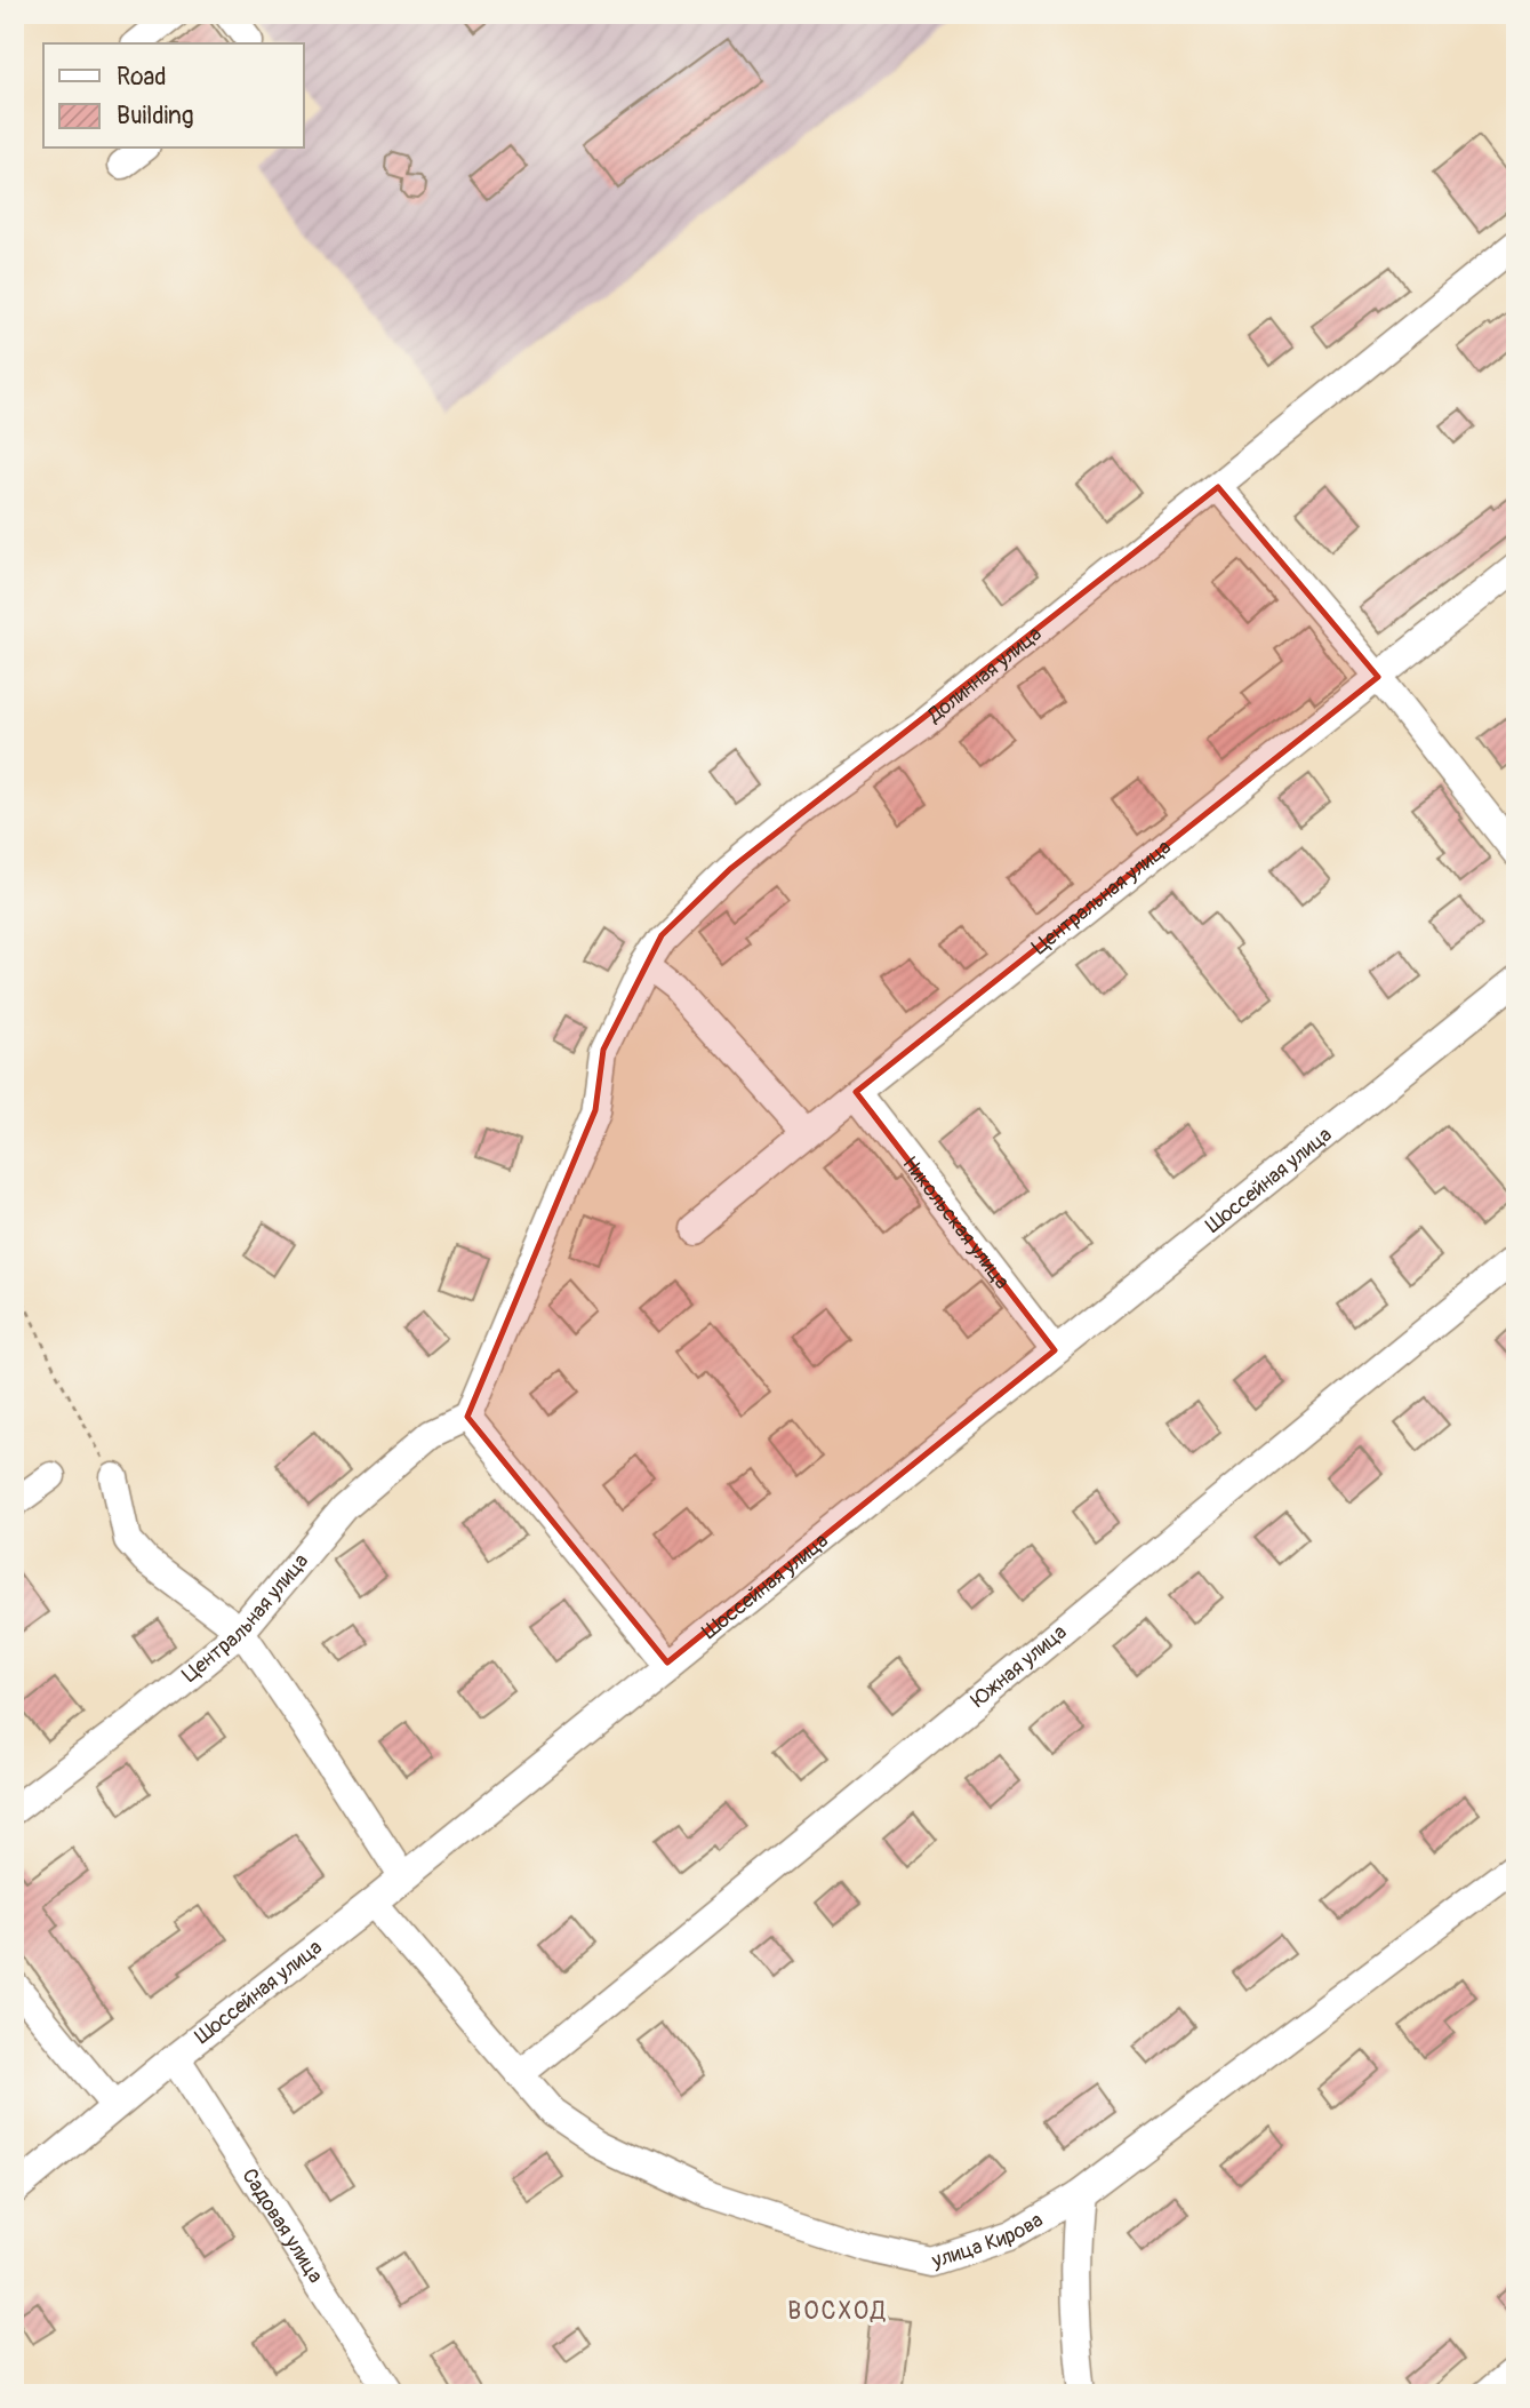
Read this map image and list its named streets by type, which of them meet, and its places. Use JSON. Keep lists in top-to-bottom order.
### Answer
{
  "streets": {
    "street": [
      "Долинная улица",
      "Центральная улица",
      "Шоссейная улица",
      "Никольская улица",
      "Южная улица",
      "Садовая улица",
      "улица Кирова"
    ]
  },
  "crossings": [
    ["Долинная улица", "Центральная улица"],
    ["Центральная улица", "Никольская улица"],
    ["Шоссейная улица", "Никольская улица"],
    ["Шоссейная улица", "Садовая улица"],
    ["Шоссейная улица", "улица Кирова"],
    ["Южная улица", "улица Кирова"]
  ],
  "districts": ["ВОСХОД"],
  "legend": ["Road", "Building"]
}
